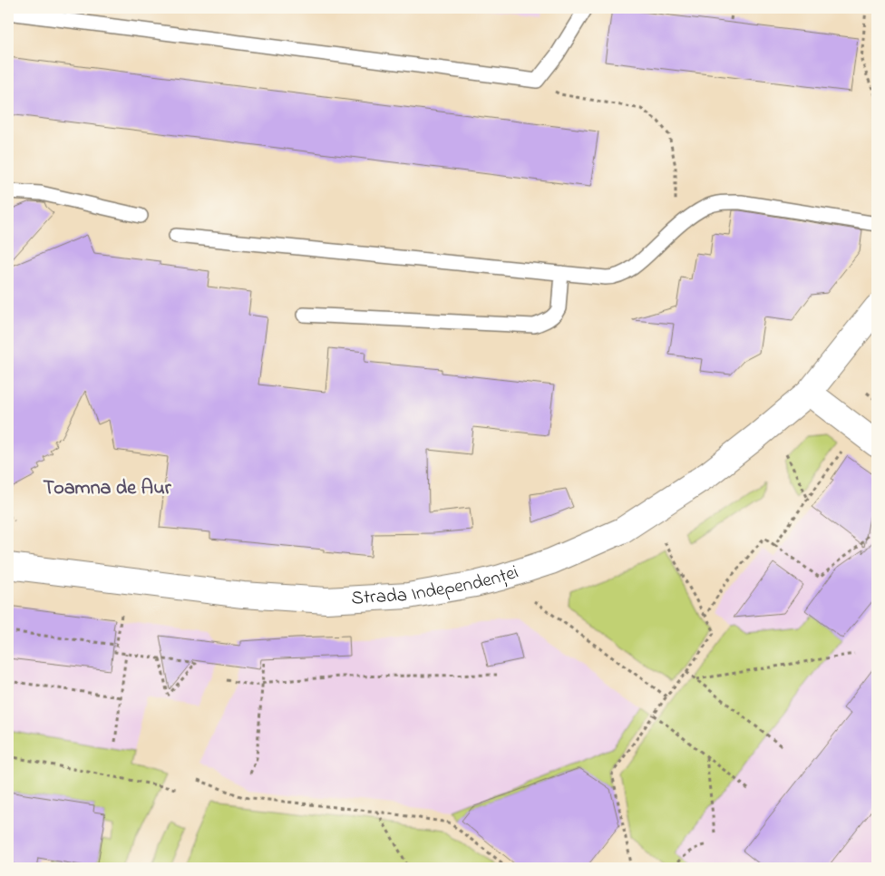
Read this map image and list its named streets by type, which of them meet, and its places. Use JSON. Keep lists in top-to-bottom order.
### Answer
{
  "streets": {
    "main road": ["Strada Independenței"]
  },
  "districts": ["Toamna de Aur"]
}
